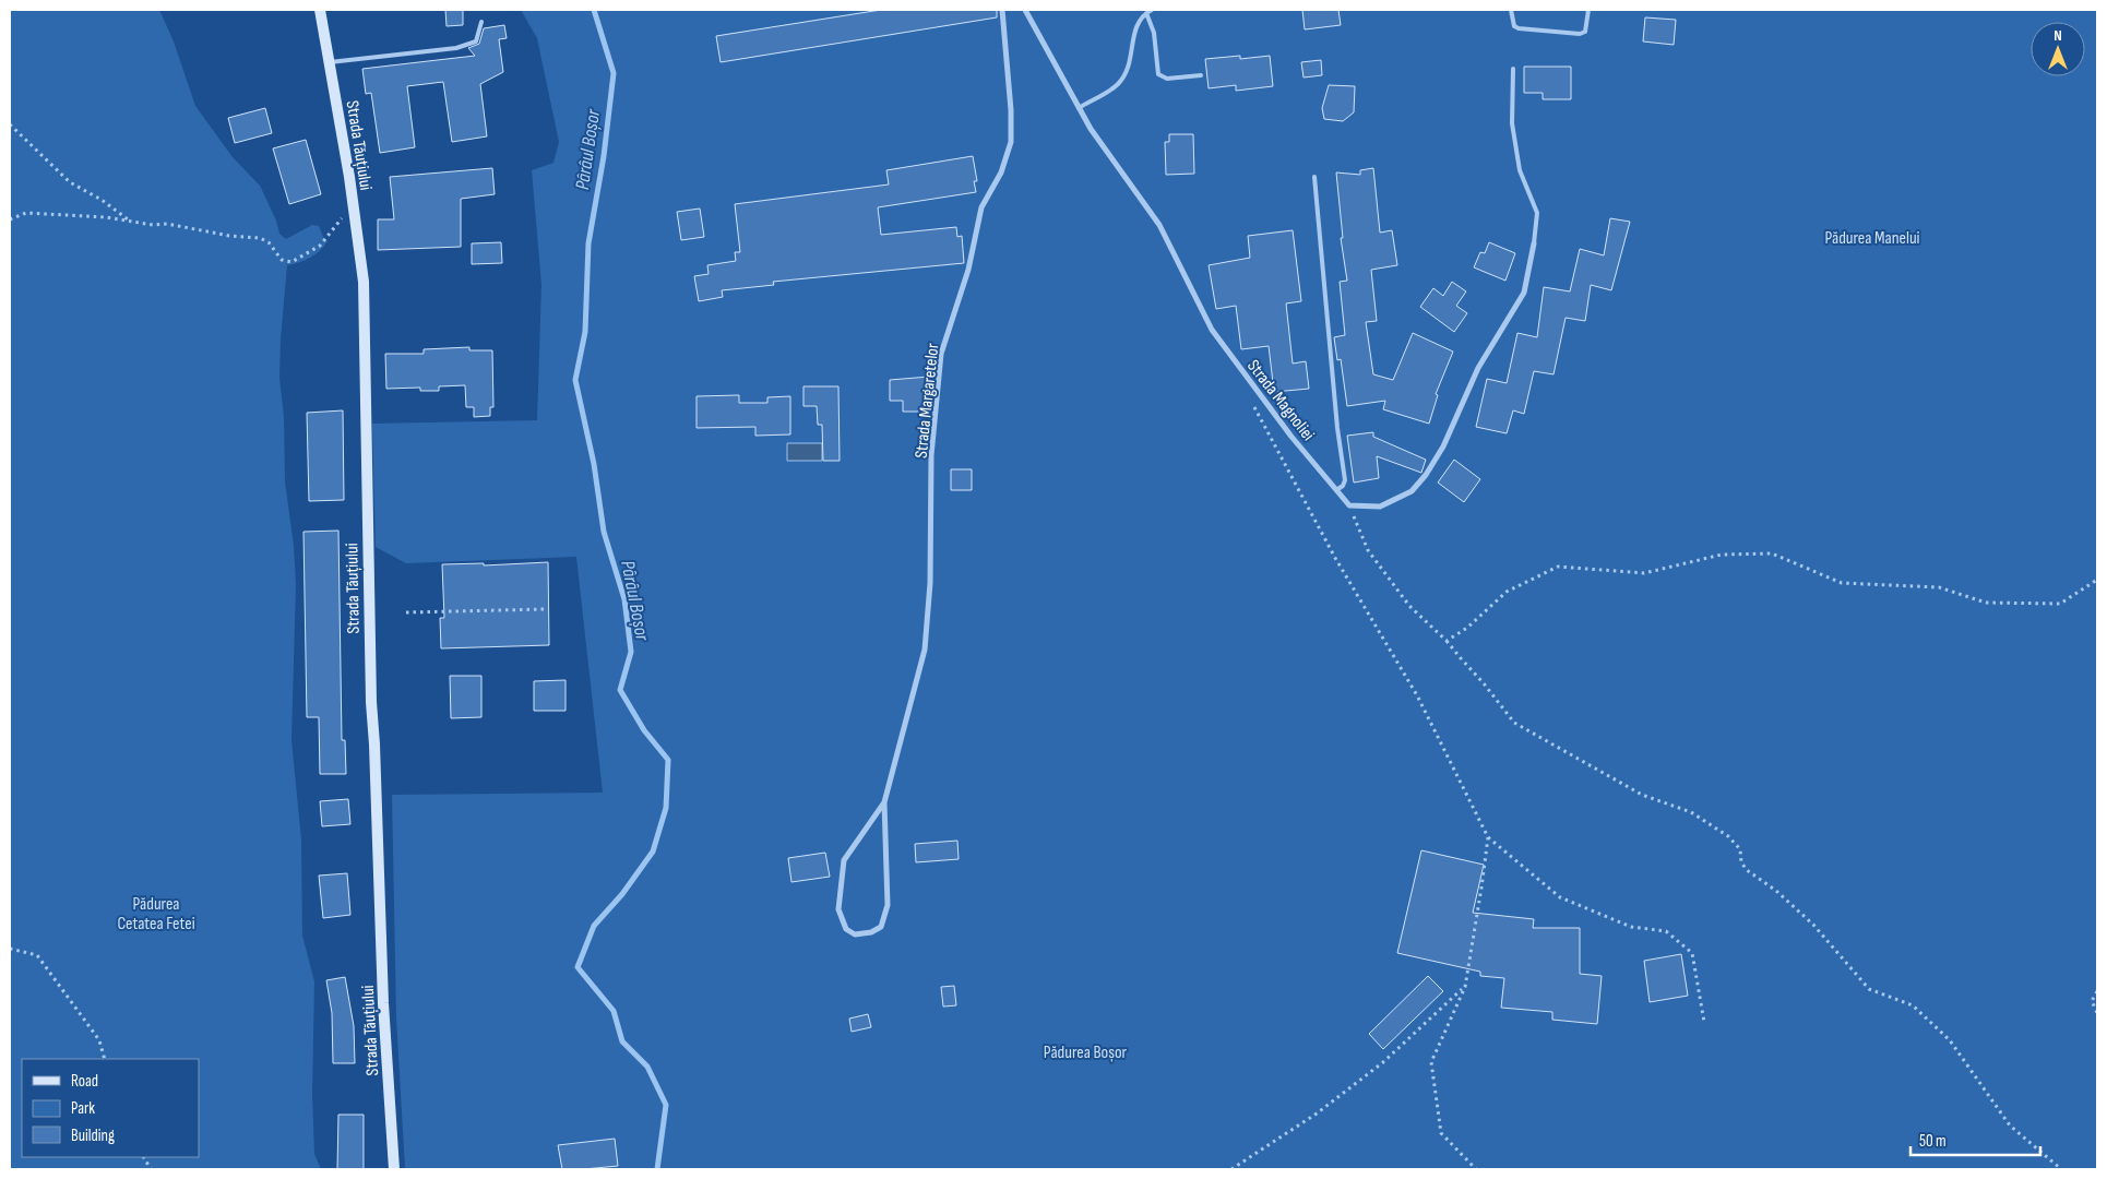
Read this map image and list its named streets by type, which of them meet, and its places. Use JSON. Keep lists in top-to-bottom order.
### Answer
{
  "streets": {
    "main road": ["Strada Tăuțiului"],
    "street": ["Strada Magnoliei", "Strada Margaretelor"]
  },
  "water": ["Pârâul Boșor"],
  "parks": ["Pădurea Manelui", "Pădurea Cetatea Fetei", "Pădurea Boșor"],
  "legend": ["Road", "Park", "Building"],
  "scale_bar": "50 m",
  "north": "top"
}
